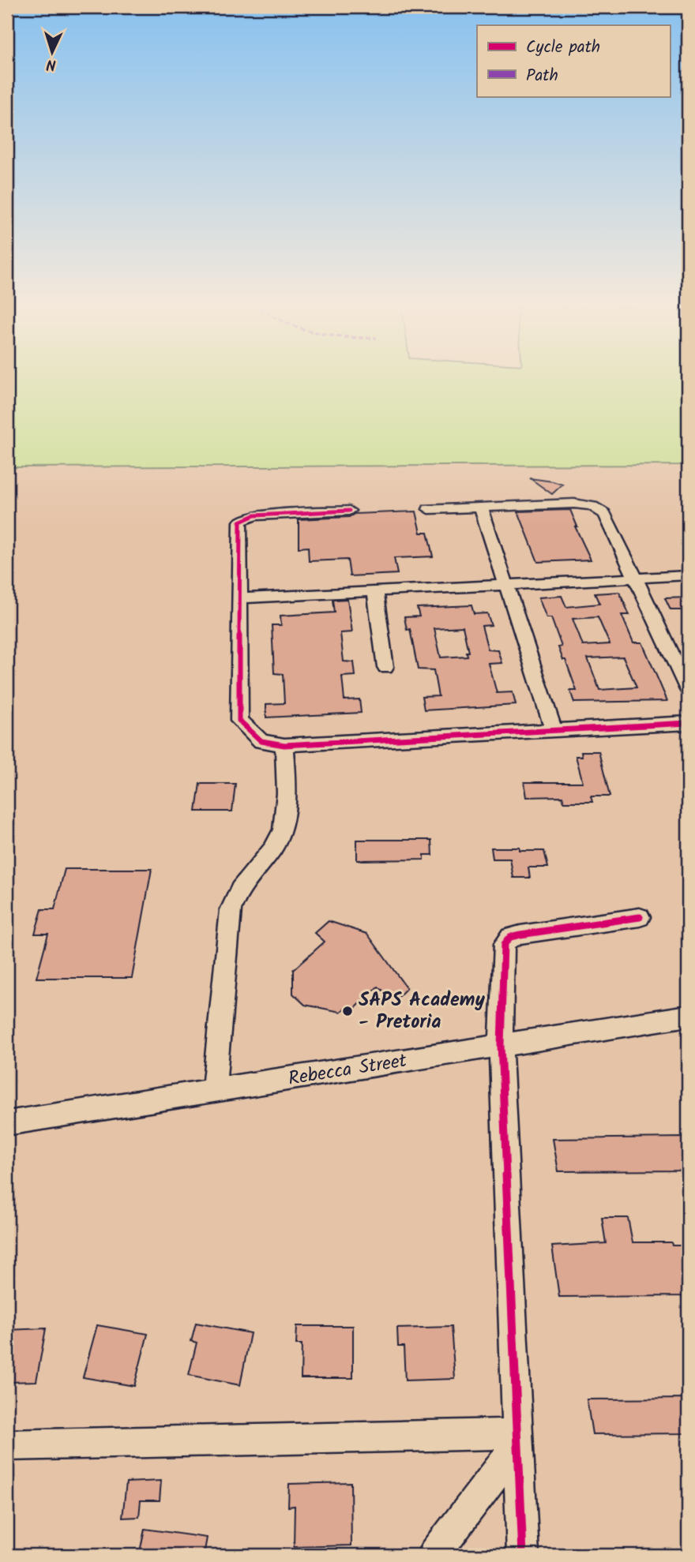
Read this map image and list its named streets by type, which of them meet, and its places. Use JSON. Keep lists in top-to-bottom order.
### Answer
{
  "streets": {
    "street": ["Rebecca Street"]
  },
  "places": ["SAPS Academy - Pretoria"],
  "legend": ["Cycle path", "Path"],
  "north": "bottom"
}
